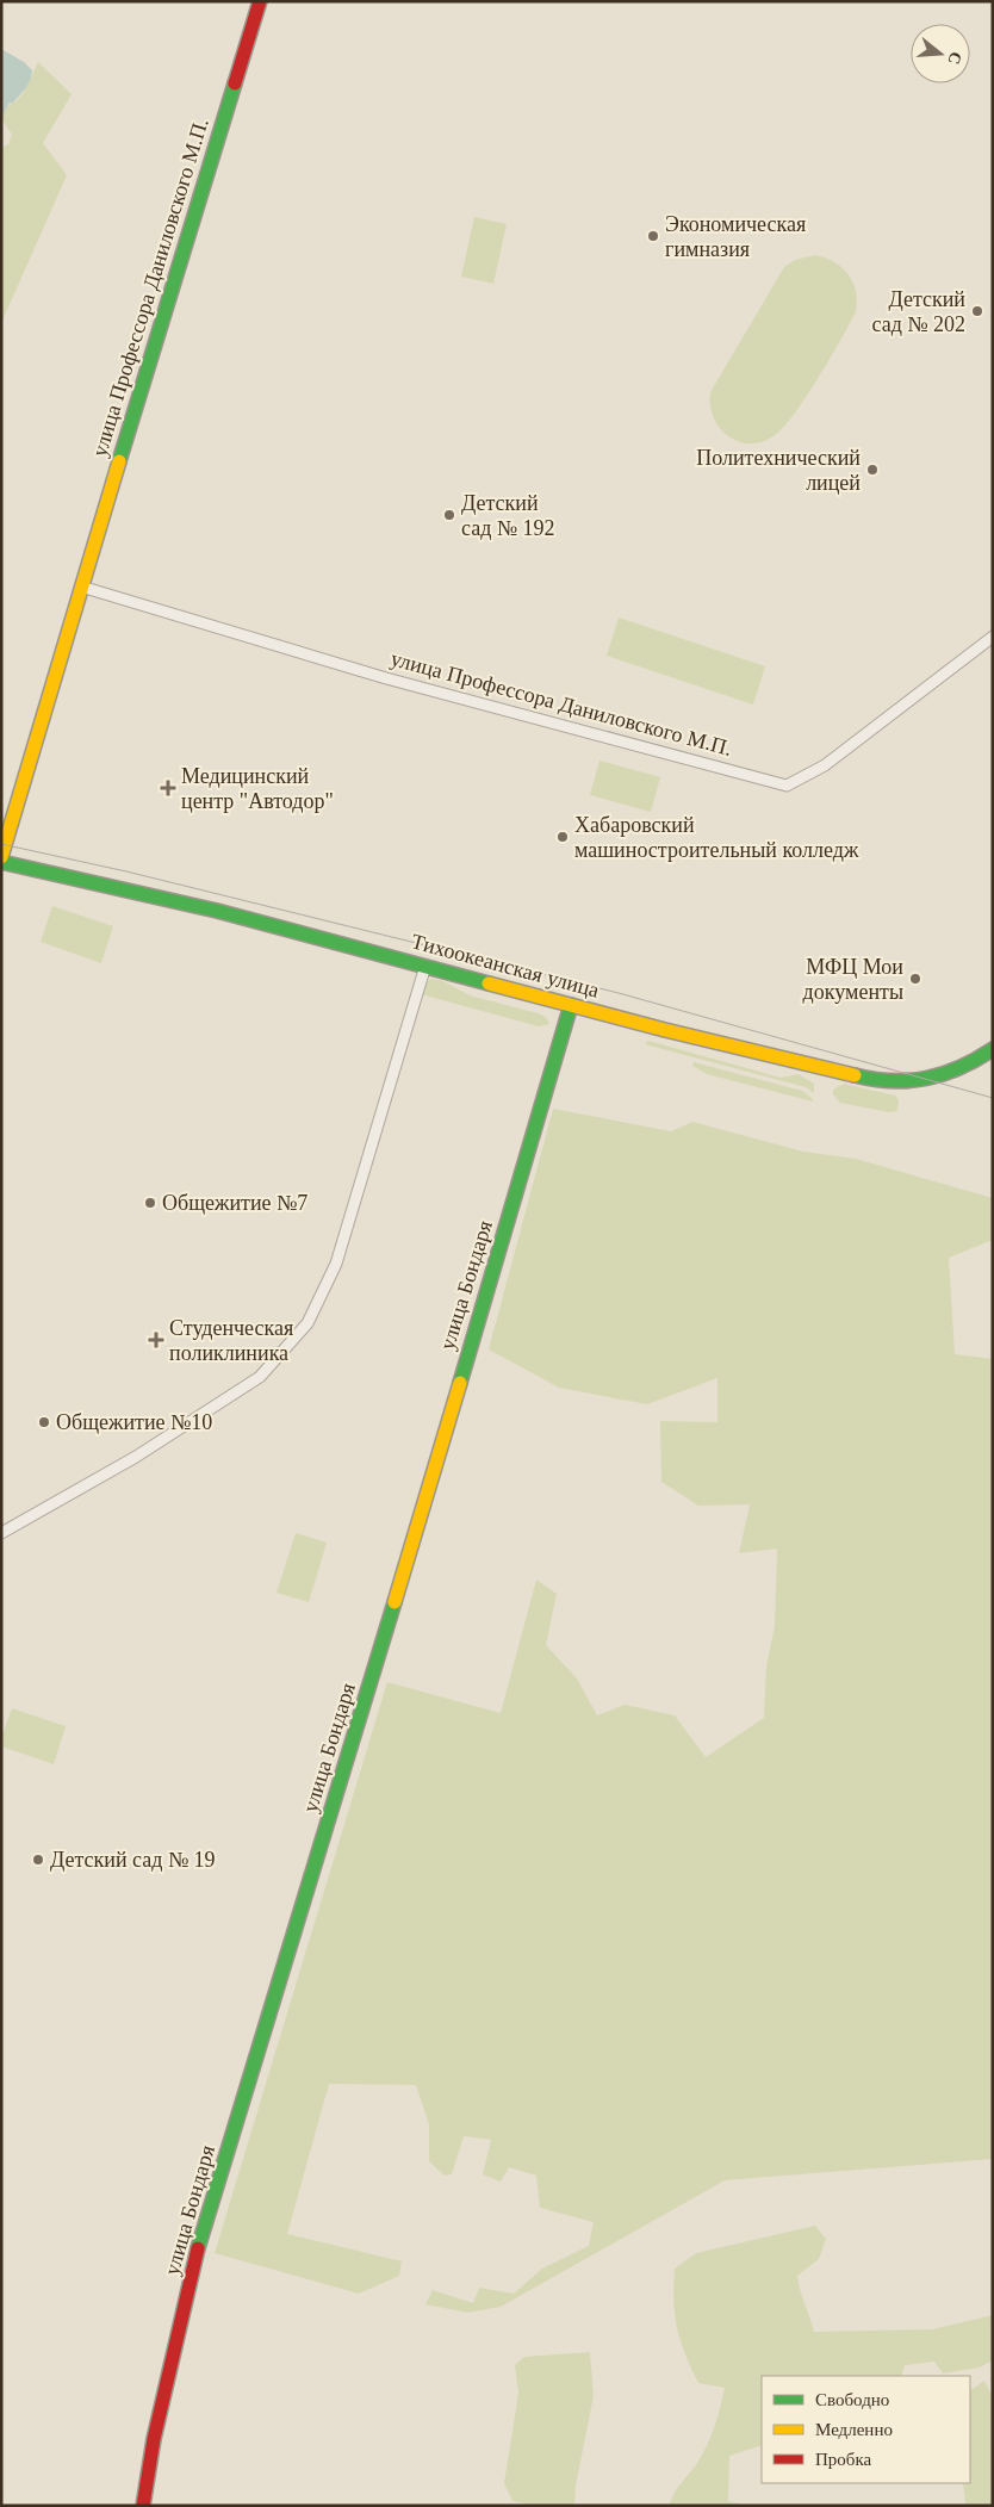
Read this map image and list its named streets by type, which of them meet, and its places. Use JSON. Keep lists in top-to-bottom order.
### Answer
{
  "streets": {
    "main road": ["улица Профессора Даниловского М.П.", "Тихоокеанская улица", "улица Бондаря"]
  },
  "crossings": [
    ["Тихоокеанская улица", "улица Бондаря"]
  ],
  "places": {
    "other": [
      "Экономическая гимназия",
      "Детский сад № 202",
      "Политехнический лицей",
      "Детский сад № 192",
      "Хабаровский машиностроительный колледж",
      "МФЦ Мои документы",
      "Общежитие №7",
      "Общежитие №10",
      "Детский сад № 19"
    ],
    "health": ["Медицинский центр \"Автодор\"", "Студенческая поликлиника"]
  },
  "legend": ["Свободно", "Медленно", "Пробка"],
  "north": "right"
}
